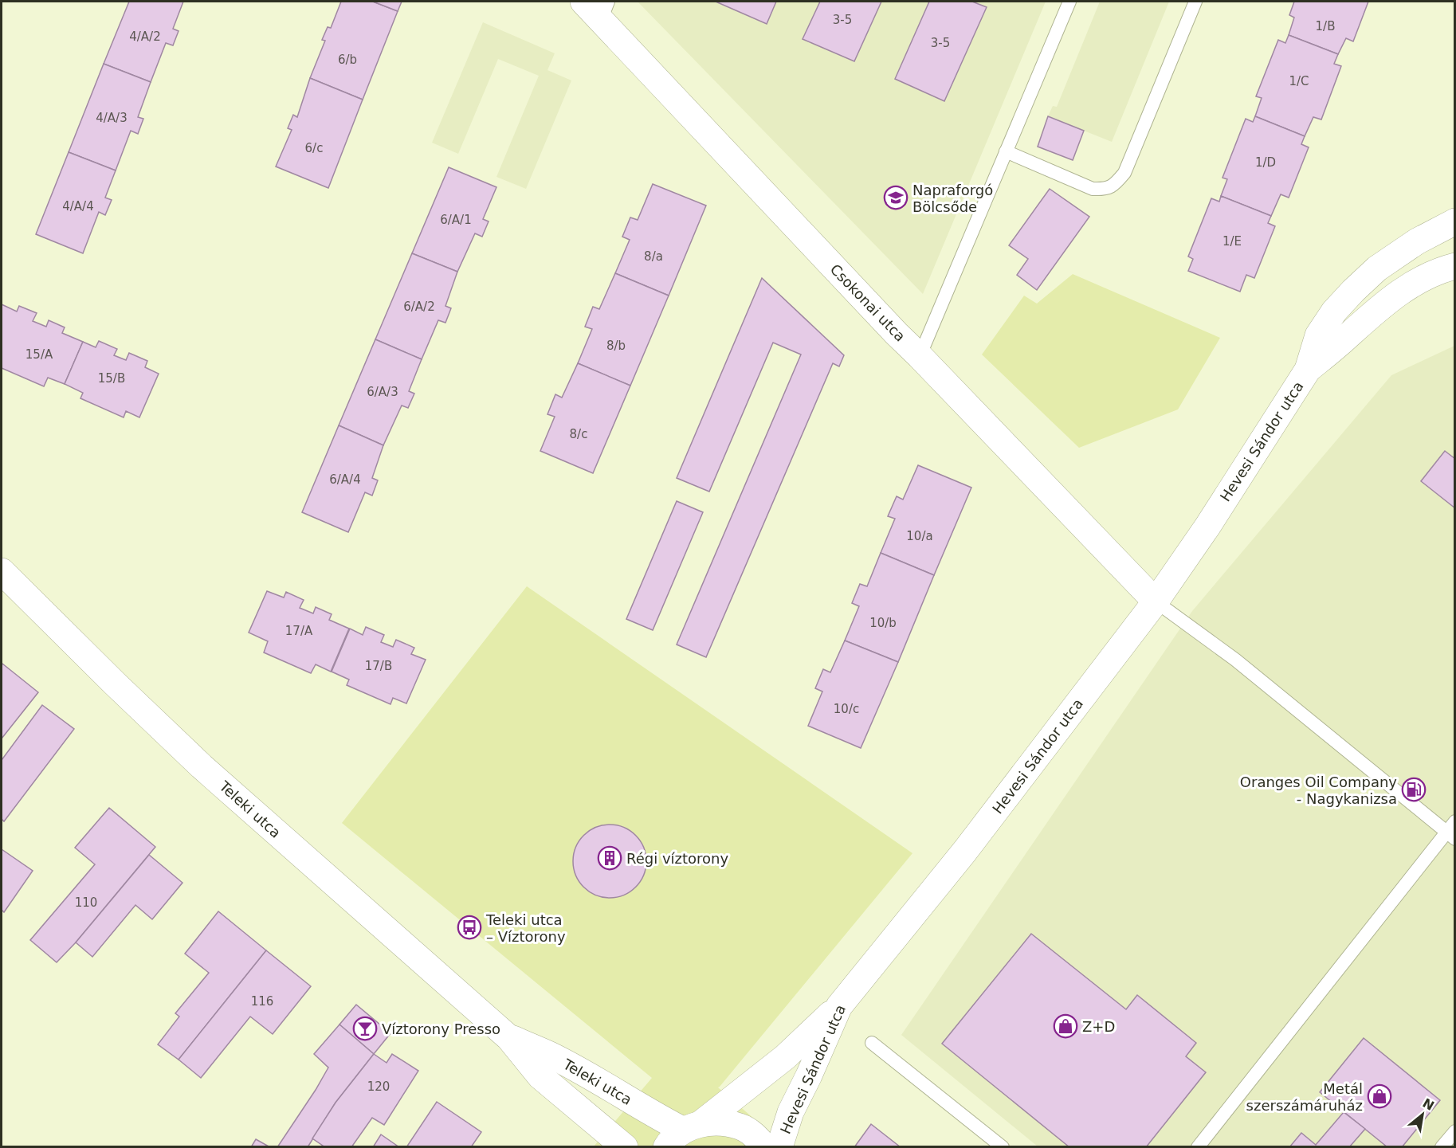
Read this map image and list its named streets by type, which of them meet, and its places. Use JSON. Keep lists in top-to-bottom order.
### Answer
{
  "streets": {
    "street": ["Csokonai utca", "Hevesi Sándor utca", "Teleki utca"]
  },
  "crossings": [
    ["Csokonai utca", "Hevesi Sándor utca"]
  ],
  "places": {
    "school or university": ["Napraforgó Bölcsőde"],
    "fuel station": ["Oranges Oil Company - Nagykanizsa"],
    "building": ["Régi víztorony"],
    "bus stop": ["Teleki utca – Víztorony"],
    "shop": ["Z+D", "Metál szerszámáruház"],
    "bar": ["Víztorony Presso"]
  },
  "house_numbers": [
    "3-5",
    "1/B",
    "4/A/2",
    "3-5",
    "6/b",
    "1/C",
    "4/A/3",
    "6/c",
    "1/D",
    "4/A/4",
    "6/A/1",
    "1/E",
    "8/a",
    "6/A/2",
    "8/b",
    "15/A",
    "15/B",
    "6/A/3",
    "8/c",
    "6/A/4",
    "10/a",
    "10/b",
    "17/A",
    "17/B",
    "10/c",
    "110",
    "116",
    "120"
  ],
  "north": "top right"
}
